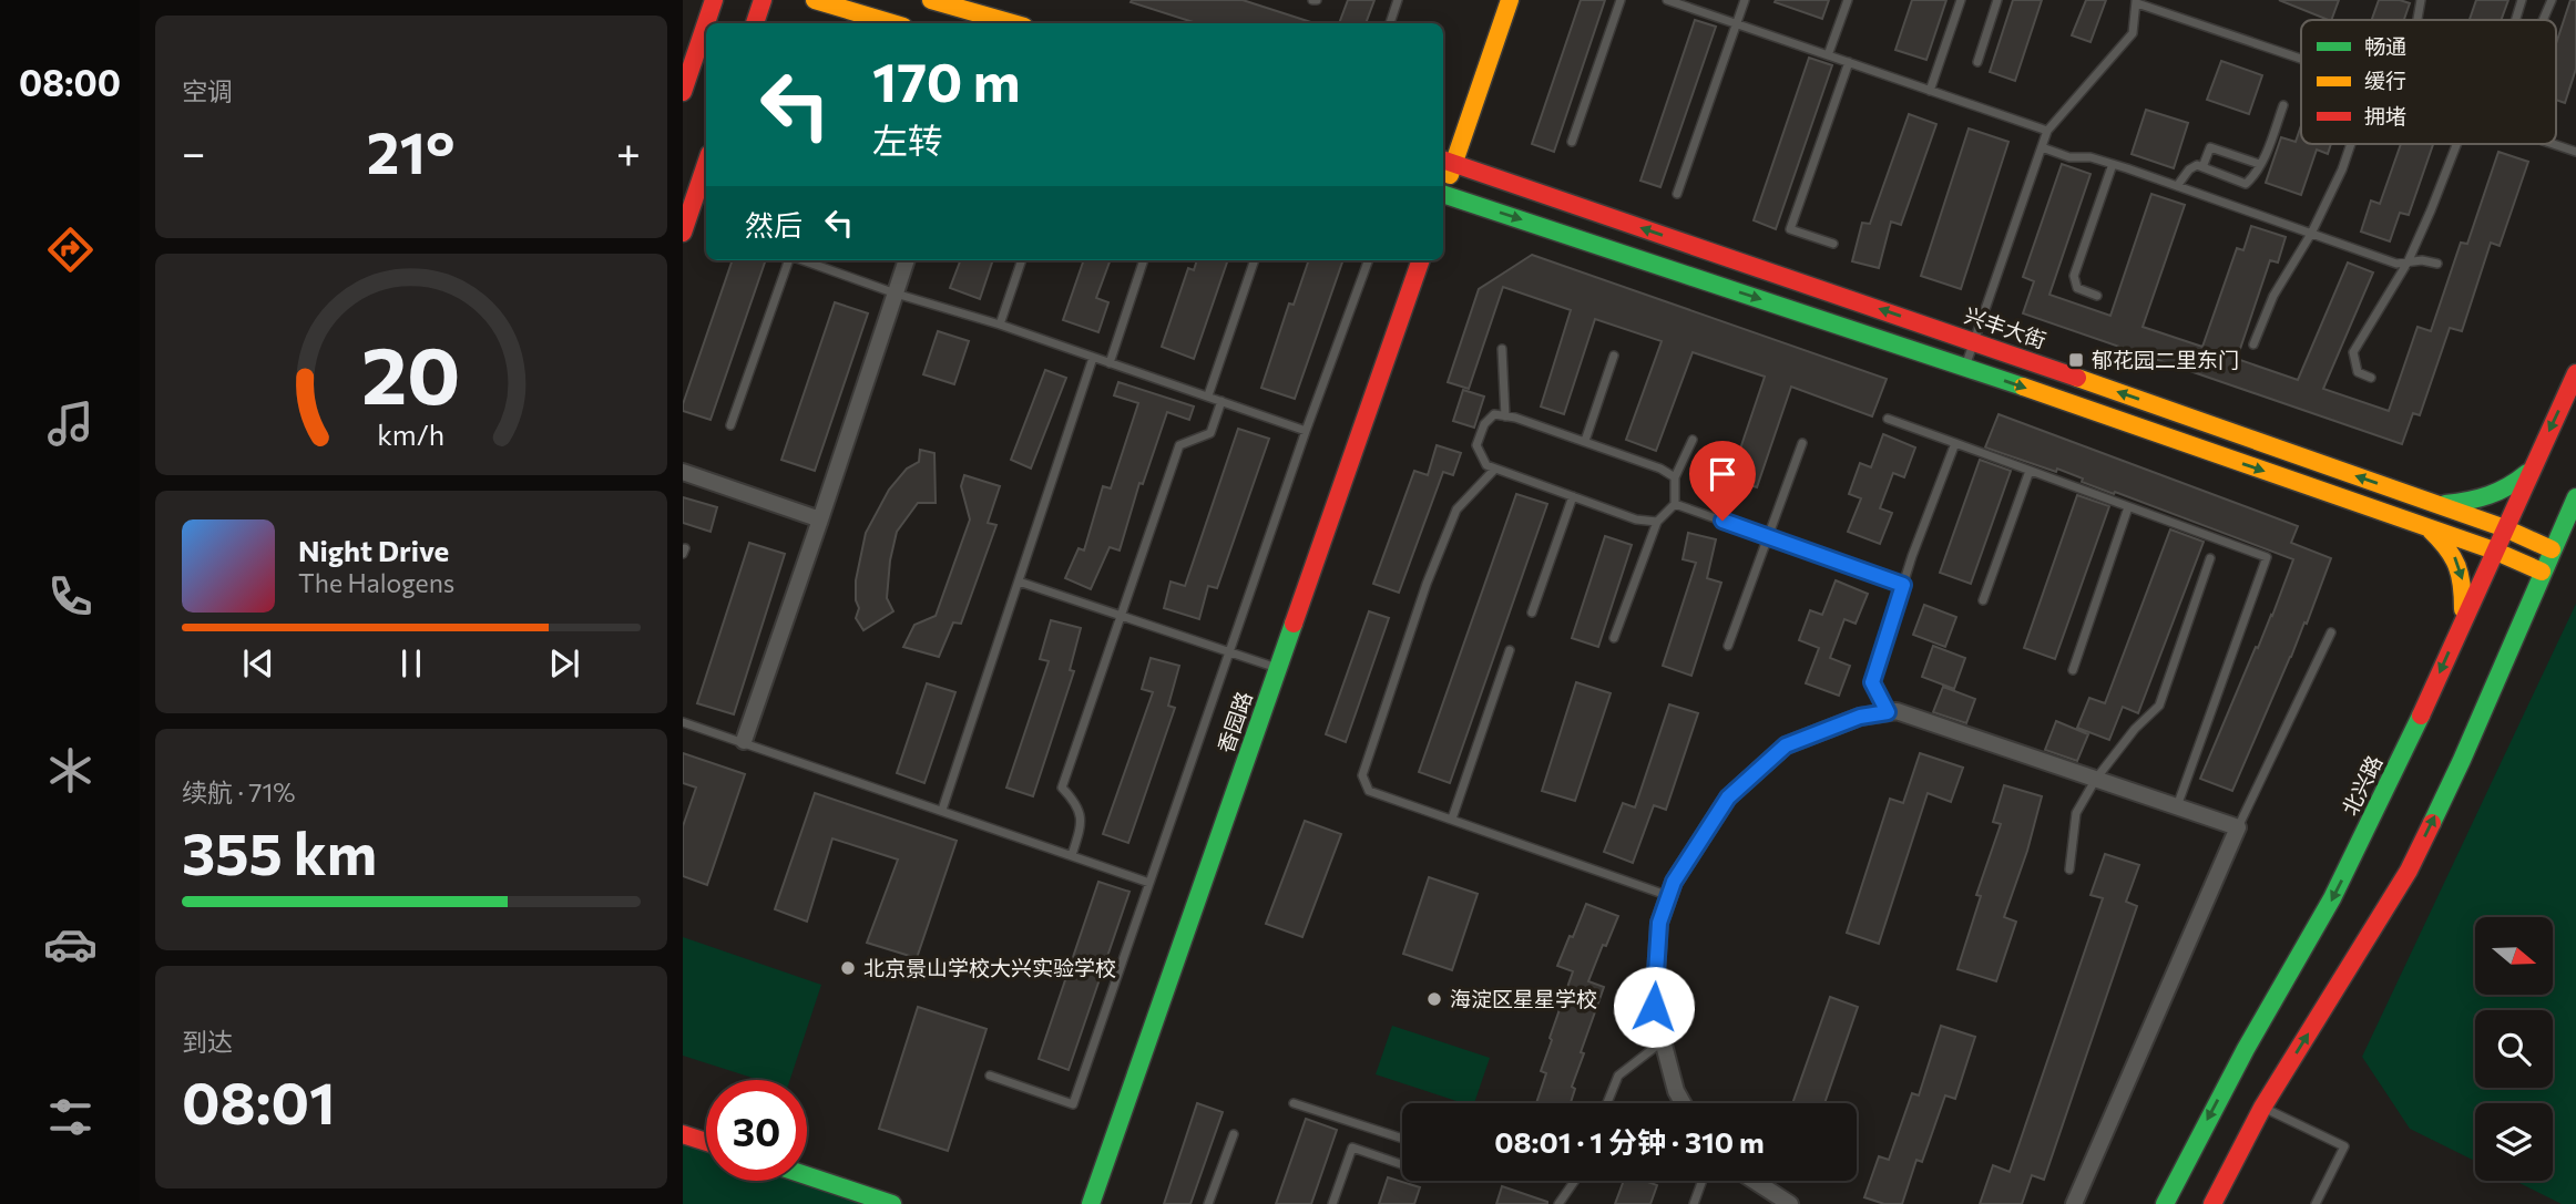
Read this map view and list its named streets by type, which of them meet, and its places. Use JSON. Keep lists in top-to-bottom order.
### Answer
{
  "streets": {
    "main road": ["兴丰大街", "香园路", "北兴路"]
  },
  "crossings": [
    ["兴丰大街", "北兴路"]
  ],
  "places": {
    "transit": ["郁花园二里东门"],
    "other": ["北京景山学校大兴实验学校", "海淀区星星学校"]
  },
  "legend": ["畅通", "缓行", "拥堵"],
  "north": "right",
  "page": {
    "tabs": "08:00",
    "tile": [
      "空调",
      ["续航 · 71%", "355 km"],
      ["到达", "08:01"]
    ],
    "turn": ["170 m", "左转"],
    "heat": ["−", "21°", "+"],
    "then": "然后",
    "song": ["Night Drive", "The Halogens"],
    "limit": "30",
    "trip": "08:01 · 1 分钟 · 310 m",
    "gauge": ["20", "km/h"]
  }
}
